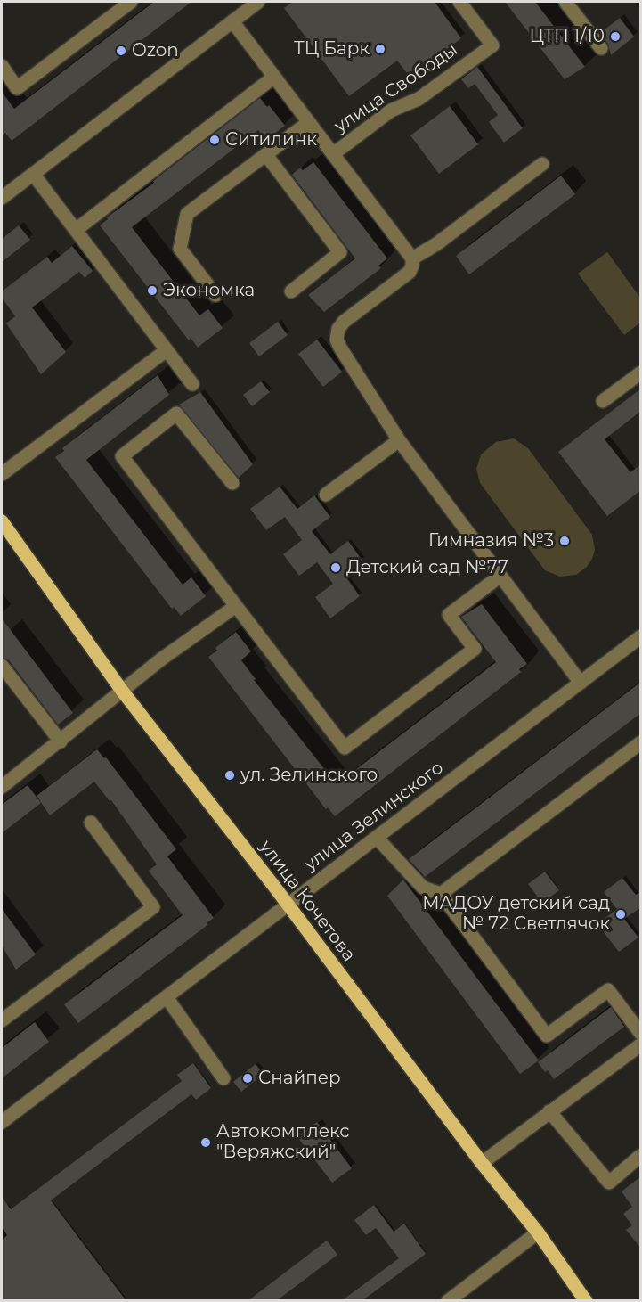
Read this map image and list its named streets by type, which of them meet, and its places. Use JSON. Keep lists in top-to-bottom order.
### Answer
{
  "streets": {
    "main road": ["улица Кочетова"],
    "street": ["улица Свободы", "улица Зелинского"]
  },
  "crossings": [
    ["улица Зелинского", "улица Кочетова"]
  ],
  "places": [
    "ЦТП 1/10",
    "ТЦ Барк",
    "Ozon",
    "Ситилинк",
    "Экономка",
    "Гимназия №3",
    "Детский сад №77",
    "ул. Зелинского",
    "МАДОУ детский сад № 72 Светлячок",
    "Снайпер",
    "Автокомплекс \"Веряжский\""
  ]
}
